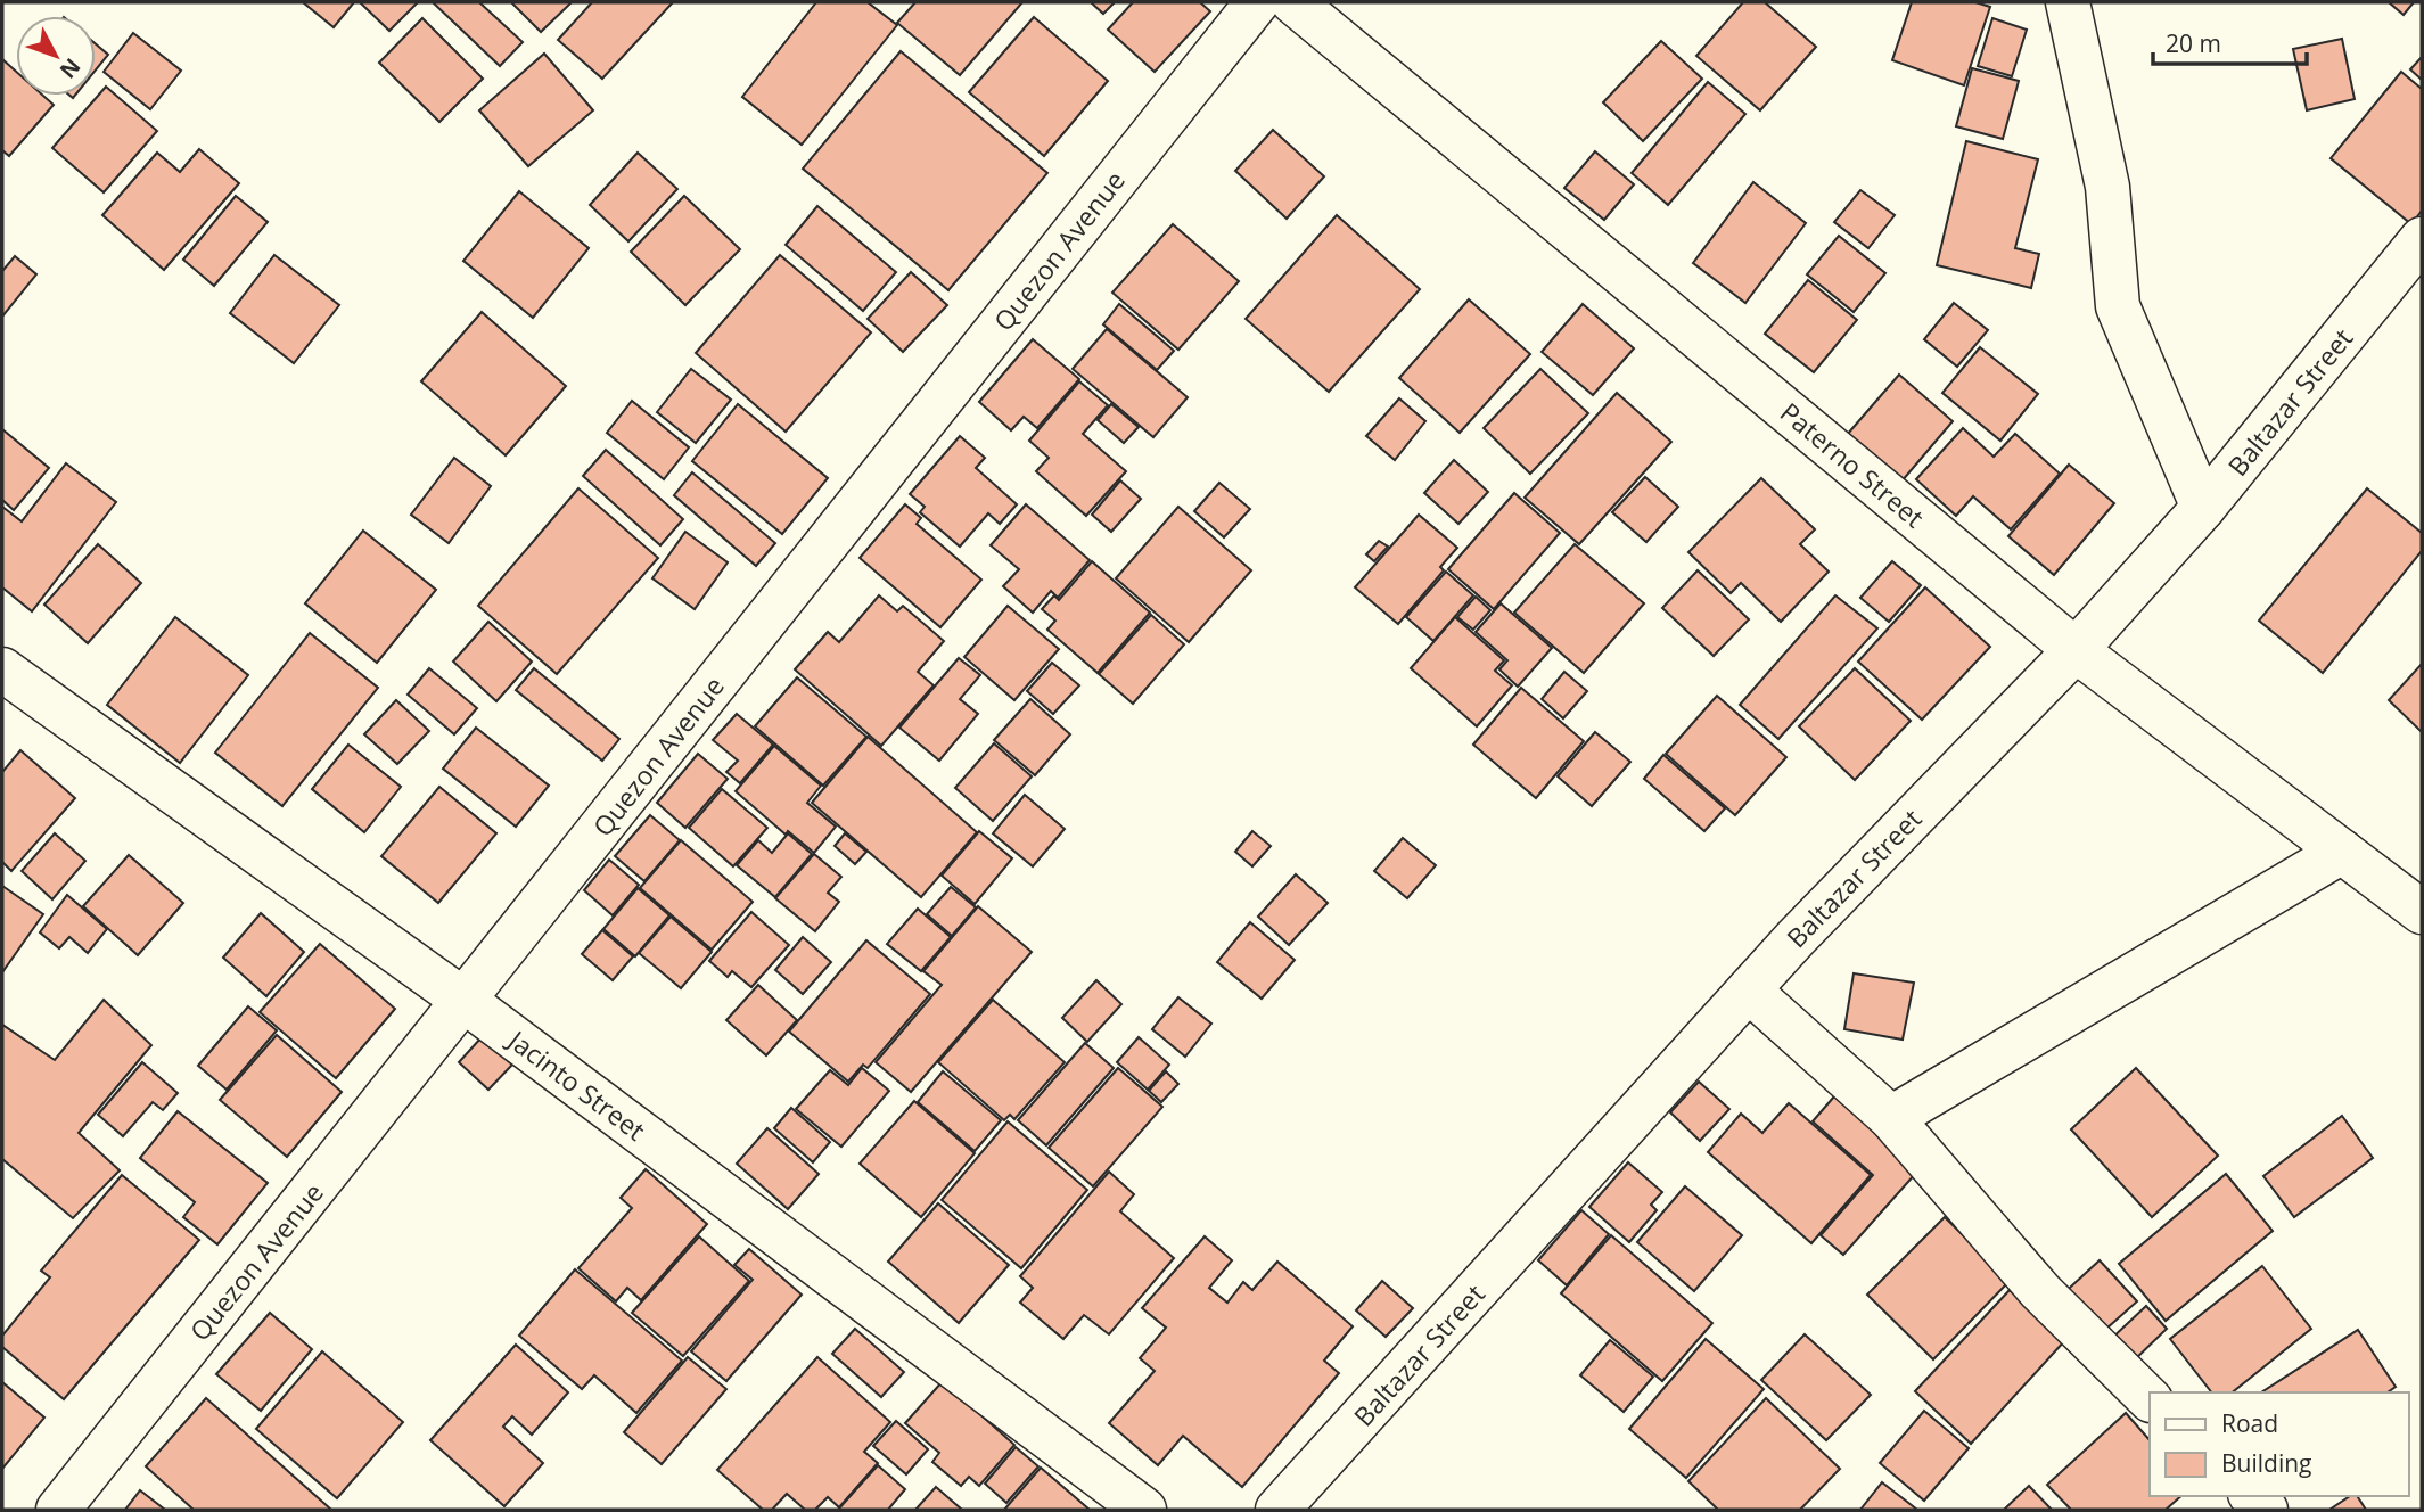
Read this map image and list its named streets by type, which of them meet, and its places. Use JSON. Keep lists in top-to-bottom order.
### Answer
{
  "streets": {
    "street": [
      "Quezon Avenue",
      "Baltazar Street",
      "Paterno Street",
      "Jacinto Street"
    ]
  },
  "crossings": [
    ["Quezon Avenue", "Jacinto Street"],
    ["Baltazar Street", "Paterno Street"]
  ],
  "legend": ["Road", "Building"],
  "scale_bar": "20 m",
  "north": "bottom right"
}
